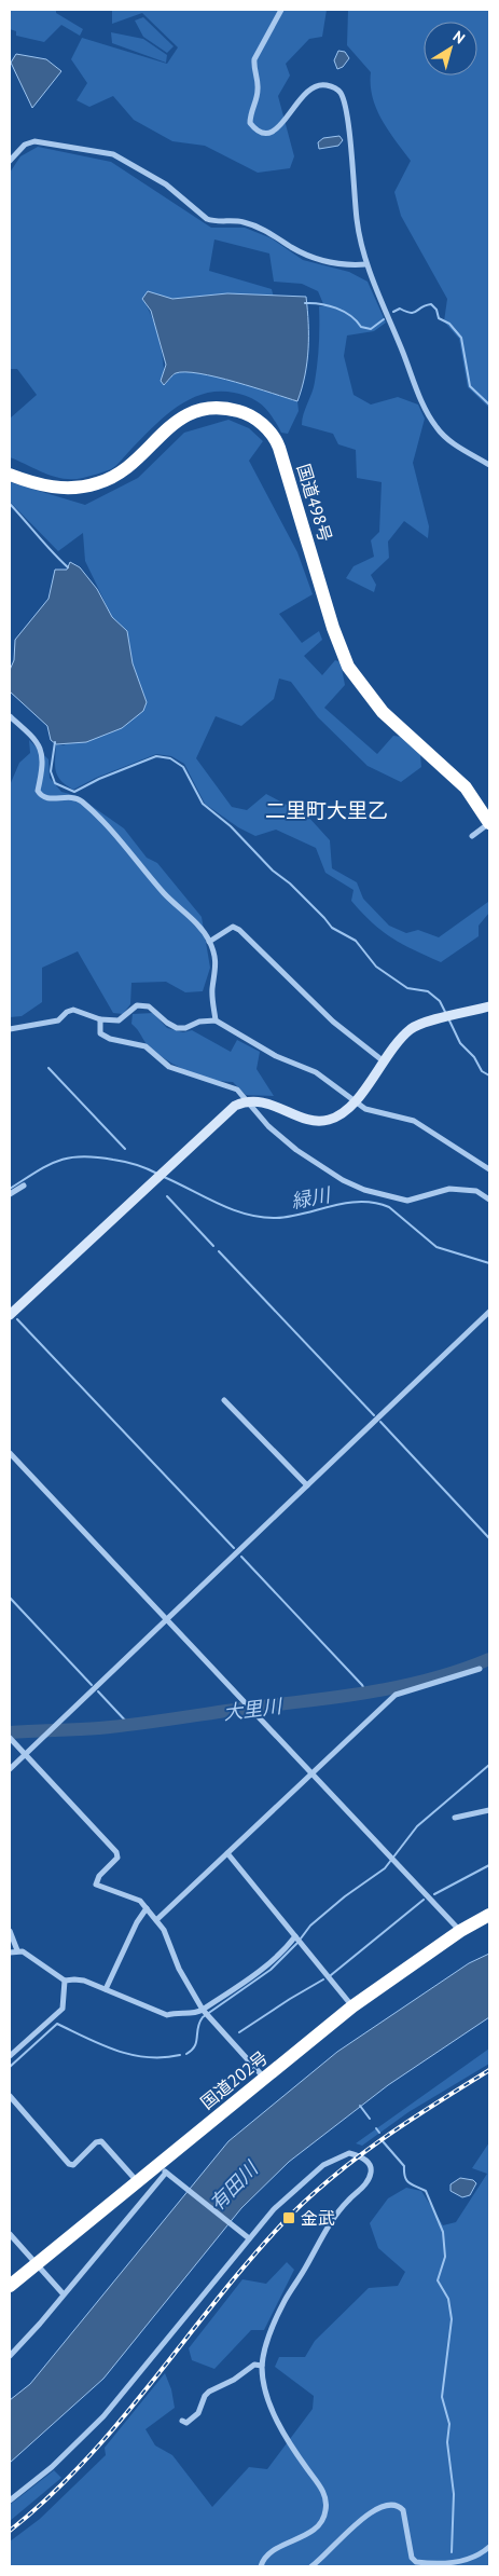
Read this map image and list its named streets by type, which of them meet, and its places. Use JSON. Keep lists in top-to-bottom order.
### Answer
{
  "streets": {
    "highway": ["国道498号", "国道202号"]
  },
  "districts": ["二里町大里乙"],
  "water": ["緑川", "大里川", "有田川"],
  "places": {
    "transit": ["金武"]
  },
  "north": "top right"
}
